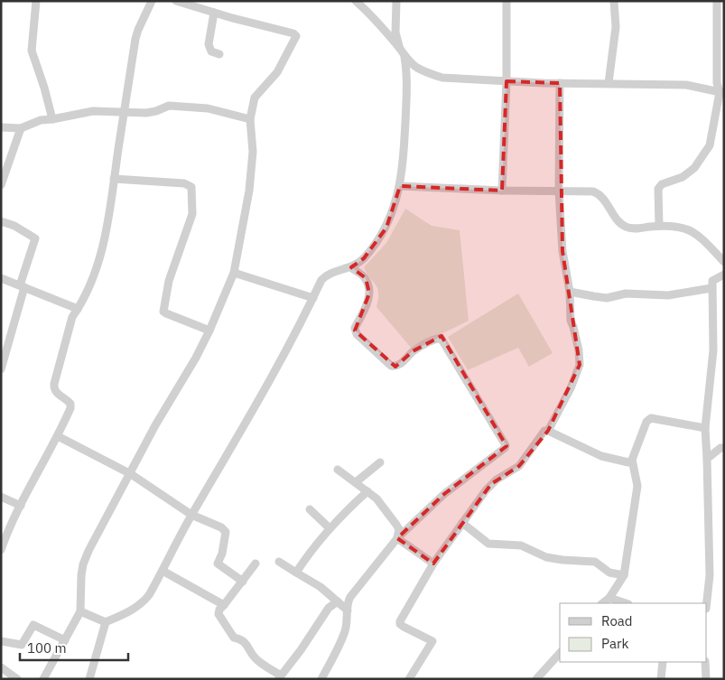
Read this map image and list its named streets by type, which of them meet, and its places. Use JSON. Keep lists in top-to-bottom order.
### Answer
{
  "legend": ["Road", "Park"],
  "scale_bar": "100 m"
}
